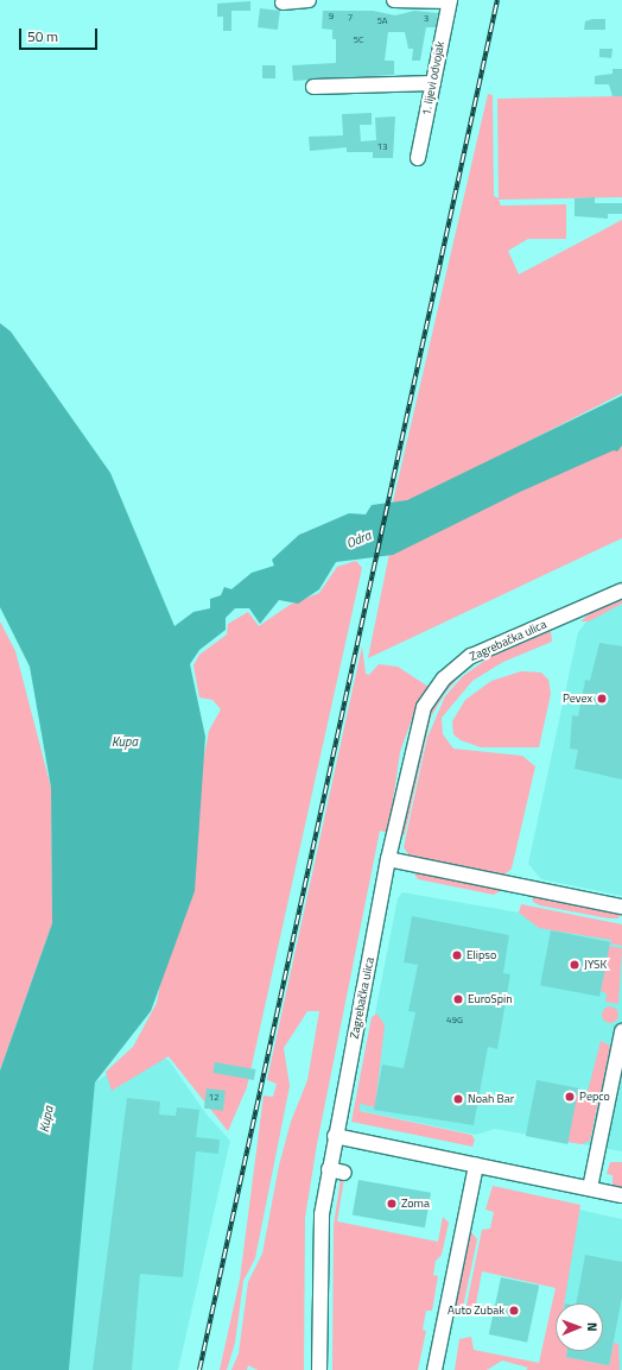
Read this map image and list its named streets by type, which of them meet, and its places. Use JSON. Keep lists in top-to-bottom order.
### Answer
{
  "streets": {
    "street": ["1. lijevi odvojak", "Zagrebačka ulica"]
  },
  "water": ["Odra", "Kupa"],
  "places": [
    "Pevex",
    "Elipso",
    "JYSK",
    "EuroSpin",
    "Pepco",
    "Noah Bar",
    "Zoma",
    "Auto Zubak"
  ],
  "house_numbers": [
    "9",
    "7",
    "3",
    "5A",
    "5C",
    "13",
    "49G",
    "12"
  ],
  "scale_bar": "50 m",
  "north": "right"
}
